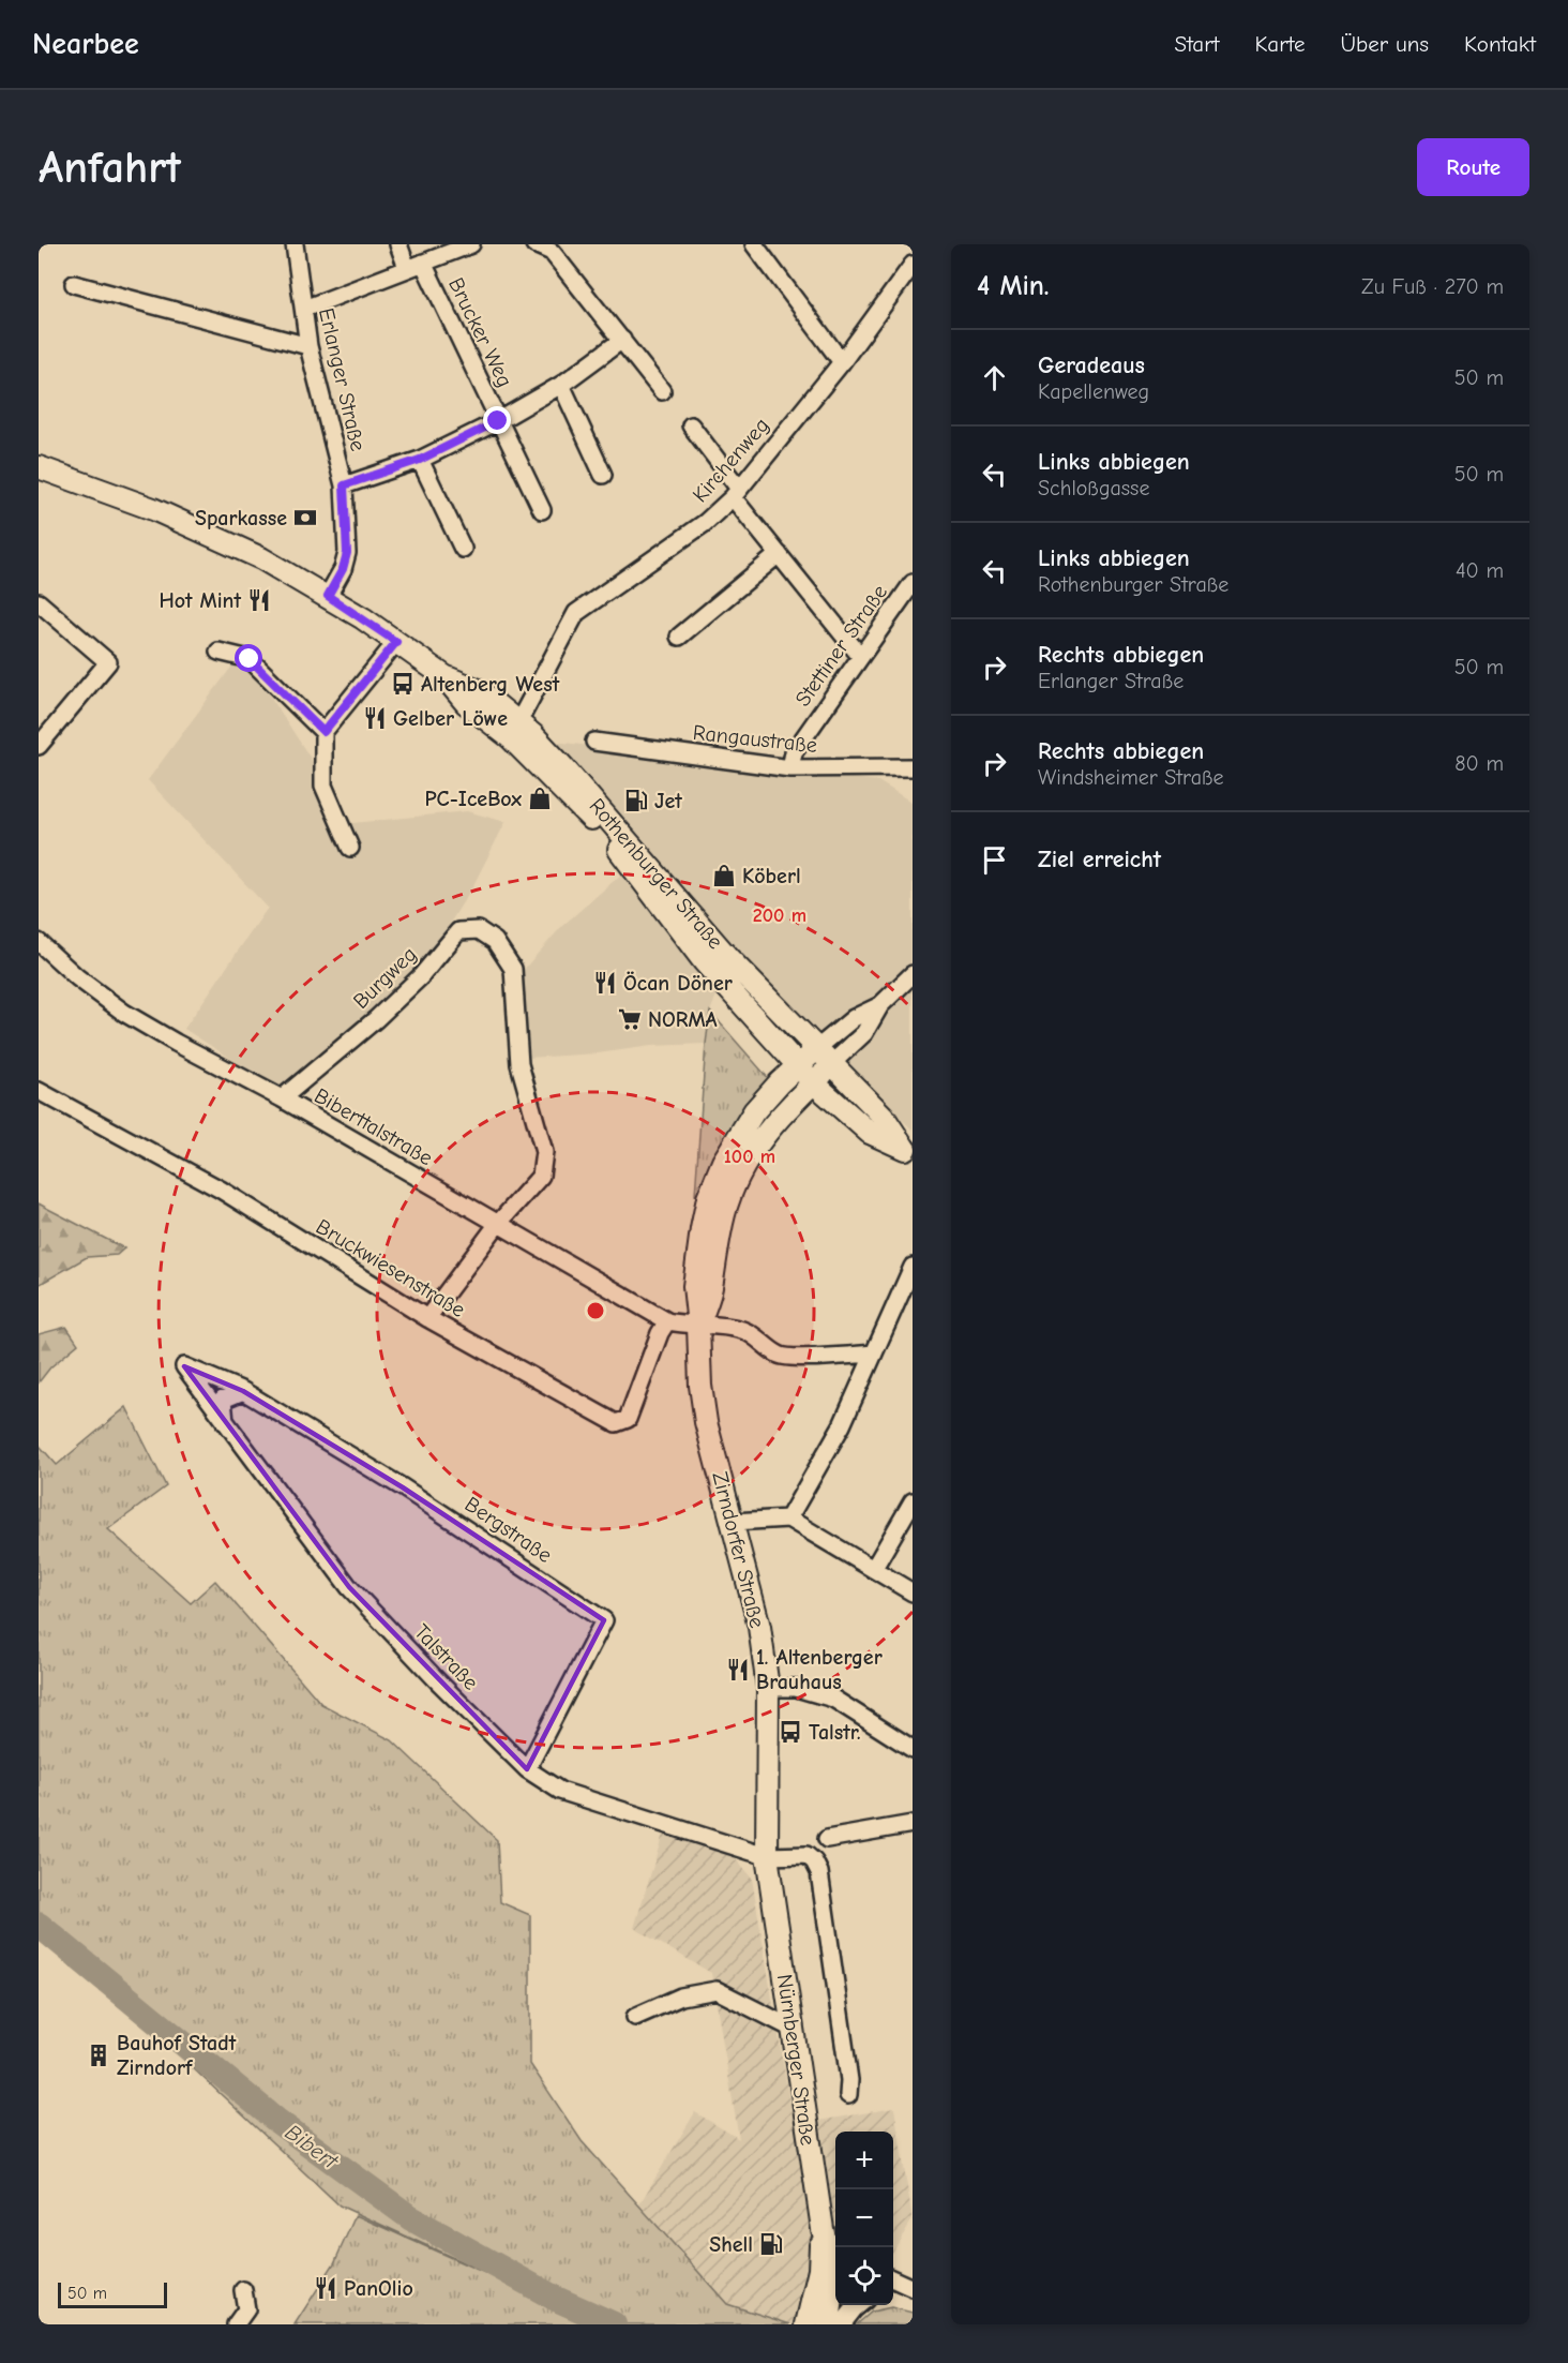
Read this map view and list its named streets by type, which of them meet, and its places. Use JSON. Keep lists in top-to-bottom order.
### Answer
{
  "streets": {
    "main road": ["Rothenburger Straße", "Zirndorfer Straße", "Nürnberger Straße"],
    "street": [
      "Brucker Weg",
      "Erlanger Straße",
      "Kirchenweg",
      "Stettiner Straße",
      "Rangaustraße",
      "Burgweg",
      "Biberttalstraße",
      "Bruckwiesenstraße",
      "Bergstraße",
      "Talstraße"
    ]
  },
  "crossings": [
    ["Erlanger Straße", "Rothenburger Straße"],
    ["Kirchenweg", "Rothenburger Straße"],
    ["Stettiner Straße", "Rangaustraße"],
    ["Rothenburger Straße", "Zirndorfer Straße"],
    ["Burgweg", "Biberttalstraße"],
    ["Biberttalstraße", "Bruckwiesenstraße"],
    ["Biberttalstraße", "Zirndorfer Straße"],
    ["Bergstraße", "Talstraße"],
    ["Zirndorfer Straße", "Talstraße"],
    ["Zirndorfer Straße", "Nürnberger Straße"]
  ],
  "water": ["Bibert"],
  "places": {
    "bank": ["Sparkasse"],
    "restaurant": [
      "Hot Mint",
      "Gelber Löwe",
      "Öcan Döner",
      "1. Altenberger Brauhaus",
      "PanOlio"
    ],
    "bus stop": ["Altenberg West", "Talstr."],
    "shop": ["PC-IceBox", "Köberl"],
    "fuel station": ["Jet", "Shell"],
    "supermarket": ["NORMA"],
    "building": ["Bauhof Stadt Zirndorf"]
  },
  "scale_bar": "50 m",
  "page": {
    "header": "Nearbee",
    "nav": [
      "Start",
      "Karte",
      "Über uns",
      "Kontakt"
    ],
    "buttons": "Route",
    "title": "Anfahrt",
    "heading": ["4 Min.", "Zu Fuß · 270 m"],
    "list": [
      ["Geradeaus", "Kapellenweg", "50 m"],
      ["Links abbiegen", "Schloßgasse", "50 m"],
      ["Links abbiegen", "Rothenburger Straße", "40 m"],
      ["Rechts abbiegen", "Erlanger Straße", "50 m"],
      ["Rechts abbiegen", "Windsheimer Straße", "80 m"],
      "Ziel erreicht"
    ],
    "map_buttons": ["+", "−"],
    "scale": "50 m"
  },
  "rings": ["200 m", "100 m"]
}
